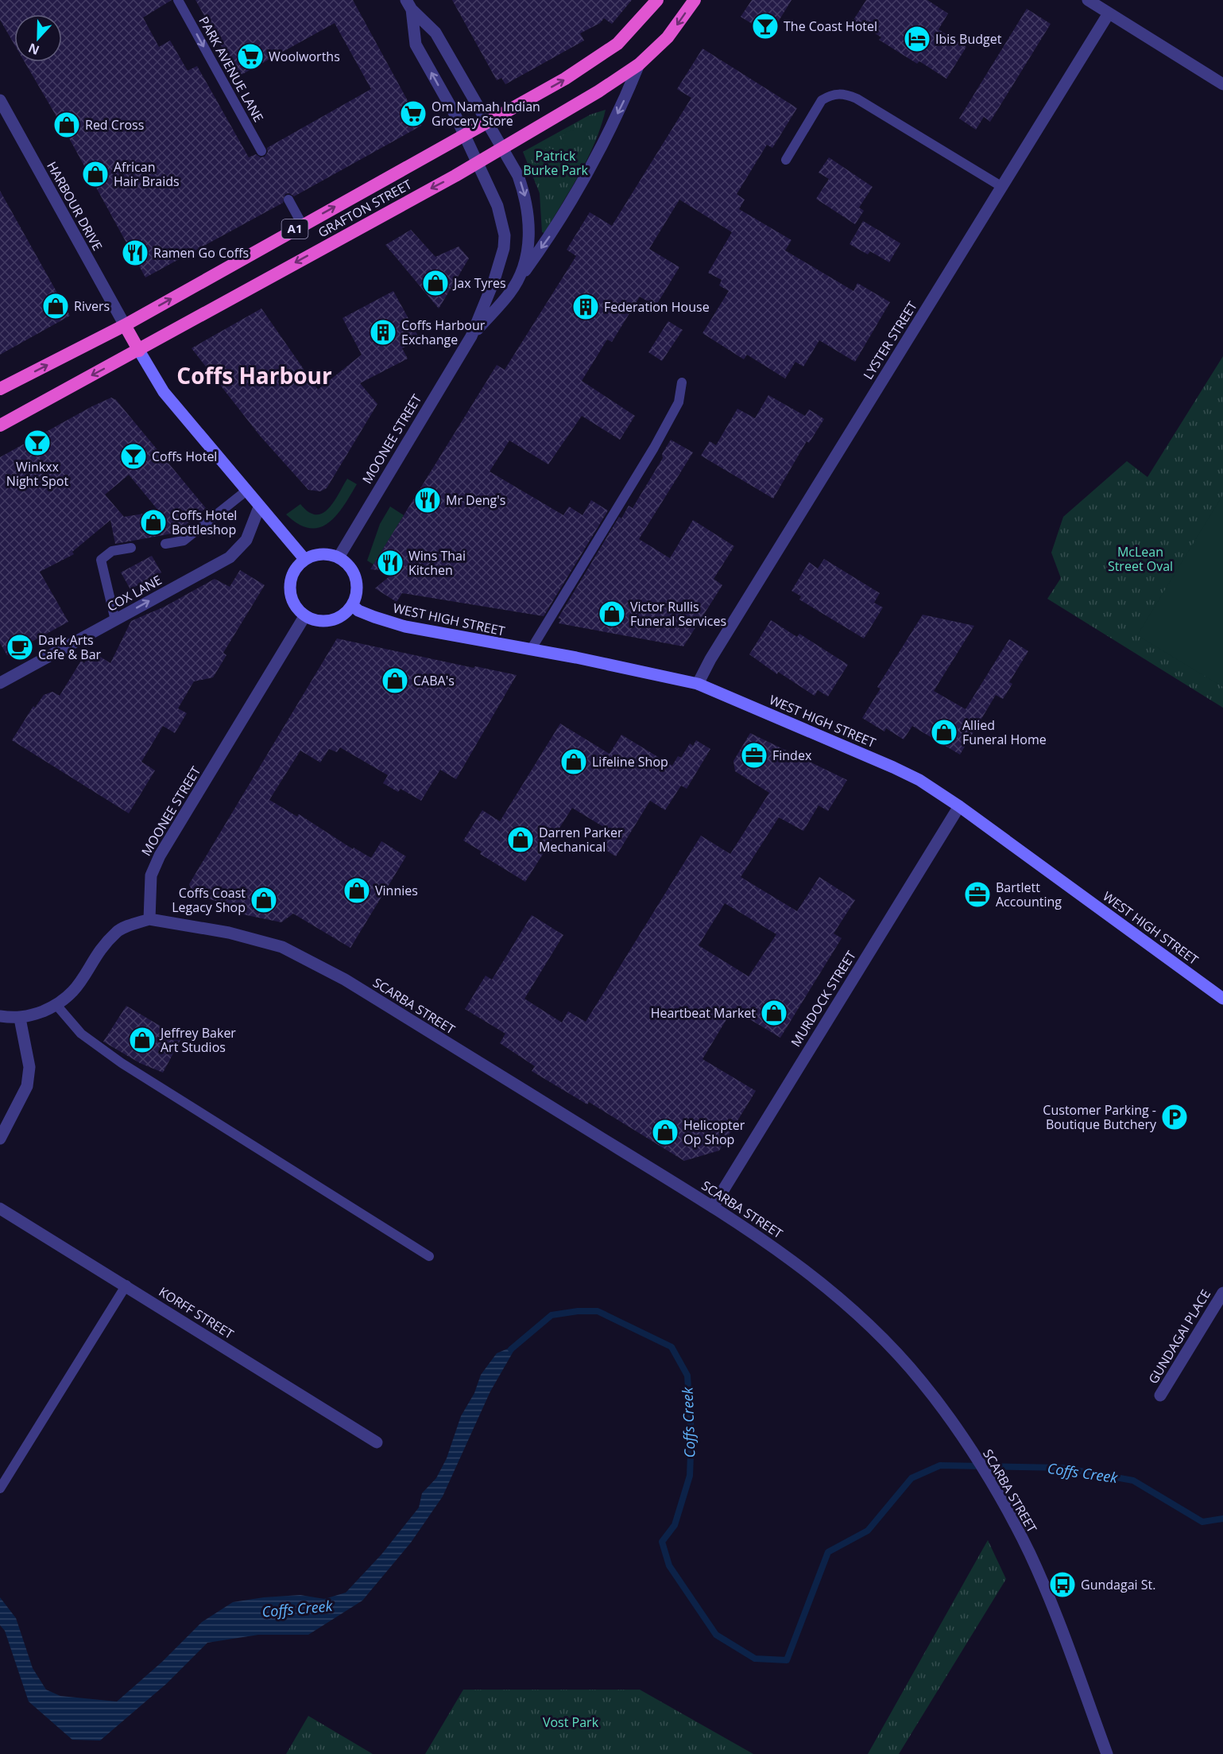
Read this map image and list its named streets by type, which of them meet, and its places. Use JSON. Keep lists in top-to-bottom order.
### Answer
{
  "streets": {
    "highway": ["GRAFTON STREET", "A1"],
    "main road": ["WEST HIGH STREET"],
    "street": [
      "HARBOUR DRIVE",
      "LYSTER STREET",
      "MOONEE STREET",
      "COX LANE",
      "MURDOCK STREET",
      "SCARBA STREET",
      "KORFF STREET",
      "GUNDAGAI PLACE"
    ],
    "lane": ["PARK AVENUE LANE"]
  },
  "crossings": [
    ["HARBOUR DRIVE", "GRAFTON STREET"],
    ["LYSTER STREET", "WEST HIGH STREET"],
    ["MOONEE STREET", "WEST HIGH STREET"],
    ["MOONEE STREET", "SCARBA STREET"],
    ["WEST HIGH STREET", "MURDOCK STREET"],
    ["MURDOCK STREET", "SCARBA STREET"]
  ],
  "one_way": ["PARK AVENUE LANE", "COX LANE"],
  "districts": ["Coffs Harbour"],
  "water": ["Coffs Creek"],
  "parks": ["Patrick Burke Park", "McLean Street Oval", "Vost Park"],
  "places": {
    "bar": ["The Coast Hotel", "Winkxx Night Spot", "Coffs Hotel"],
    "hotel": ["Ibis Budget"],
    "supermarket": ["Woolworths", "Om Namah Indian Grocery Store"],
    "shop": [
      "Red Cross",
      "African Hair Braids",
      "Jax Tyres",
      "Rivers",
      "Coffs Hotel Bottleshop",
      "Victor Rullis Funeral Services",
      "CABA's",
      "Allied Funeral Home",
      "Lifeline Shop",
      "Darren Parker Mechanical",
      "Vinnies",
      "Coffs Coast Legacy Shop",
      "Heartbeat Market",
      "Jeffrey Baker Art Studios",
      "Helicopter Op Shop"
    ],
    "restaurant": ["Ramen Go Coffs", "Mr Deng's", "Wins Thai Kitchen"],
    "building": ["Federation House", "Coffs Harbour Exchange"],
    "cafe": ["Dark Arts Cafe & Bar"],
    "office": ["Findex", "Bartlett Accounting"],
    "parking": ["Customer Parking - Boutique Butchery"],
    "bus stop": ["Gundagai St."]
  },
  "north": "bottom"
}
